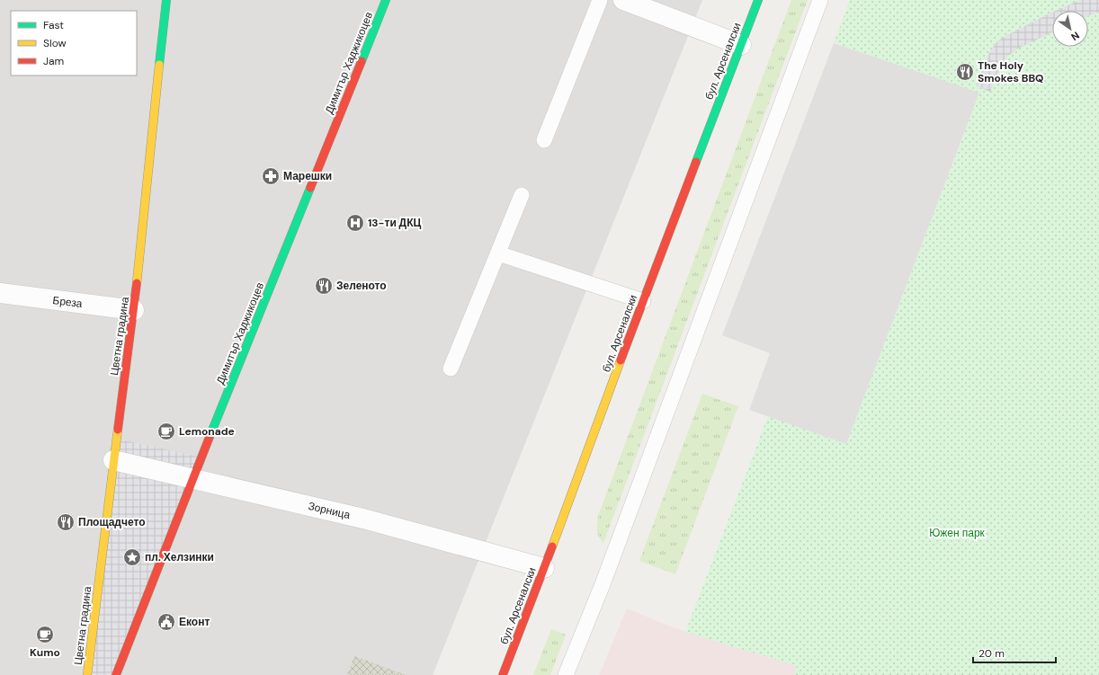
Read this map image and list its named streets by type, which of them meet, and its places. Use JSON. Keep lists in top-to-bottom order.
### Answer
{
  "streets": {
    "street": [
      "бул. Арсеналски",
      "Димитър Хаджикоцев",
      "Бреза",
      "Цветна градина",
      "Зорница"
    ]
  },
  "crossings": [
    ["бул. Арсеналски", "Зорница"],
    ["Димитър Хаджикоцев", "Зорница"],
    ["Бреза", "Цветна градина"],
    ["Цветна градина", "Зорница"]
  ],
  "parks": ["Южен парк"],
  "places": {
    "restaurant": ["The Holy Smokes BBQ", "Зеленото", "Площадчето"],
    "pharmacy": ["Марешки"],
    "hospital": ["13-ти ДКЦ"],
    "cafe": ["Lemonade", "Kumo"],
    "place": ["пл. Хелзинки"],
    "public building": ["Еконт"]
  },
  "legend": ["Fast", "Slow", "Jam"],
  "scale_bar": "20 m",
  "north": "bottom right"
}
